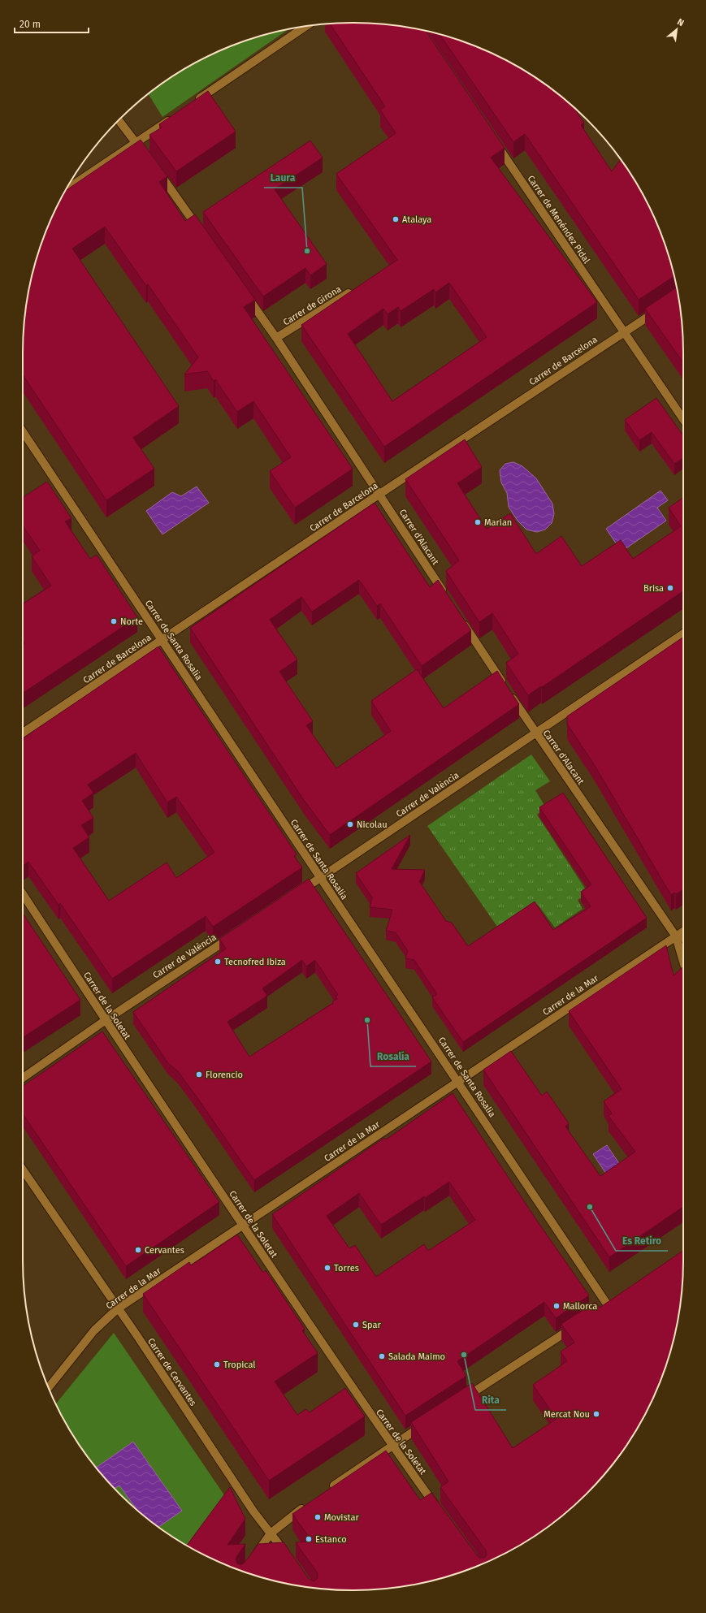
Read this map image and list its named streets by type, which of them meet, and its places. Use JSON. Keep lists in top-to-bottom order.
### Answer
{
  "streets": {
    "street": [
      "Carrer de Menéndez Pidal",
      "Carrer de Girona",
      "Carrer de Barcelona",
      "Carrer d'Alacant",
      "Carrer de Santa Rosalia",
      "Carrer de València",
      "Carrer de la Mar",
      "Carrer de la Soletat",
      "Carrer de Cervantes"
    ]
  },
  "crossings": [
    ["Carrer de Menéndez Pidal", "Carrer de Barcelona"],
    ["Carrer de Girona", "Carrer d'Alacant"],
    ["Carrer de Barcelona", "Carrer d'Alacant"],
    ["Carrer de Barcelona", "Carrer de Santa Rosalia"],
    ["Carrer d'Alacant", "Carrer de València"],
    ["Carrer d'Alacant", "Carrer de la Mar"],
    ["Carrer de Santa Rosalia", "Carrer de València"],
    ["Carrer de Santa Rosalia", "Carrer de la Mar"],
    ["Carrer de València", "Carrer de la Soletat"],
    ["Carrer de la Mar", "Carrer de la Soletat"],
    ["Carrer de la Mar", "Carrer de Cervantes"]
  ],
  "places": [
    "Atalaya",
    "Laura",
    "Marian",
    "Brisa",
    "Norte",
    "Nicolau",
    "Tecnofred Ibiza",
    "Rosalía",
    "Florencio",
    "Es Retiro",
    "Cervantes",
    "Torres",
    "Mallorca",
    "Spar",
    "Rita",
    "Salada Maimo",
    "Tropical",
    "Mercat Nou",
    "Movistar",
    "Estanco"
  ],
  "scale_bar": "20 m",
  "north": "top right"
}
